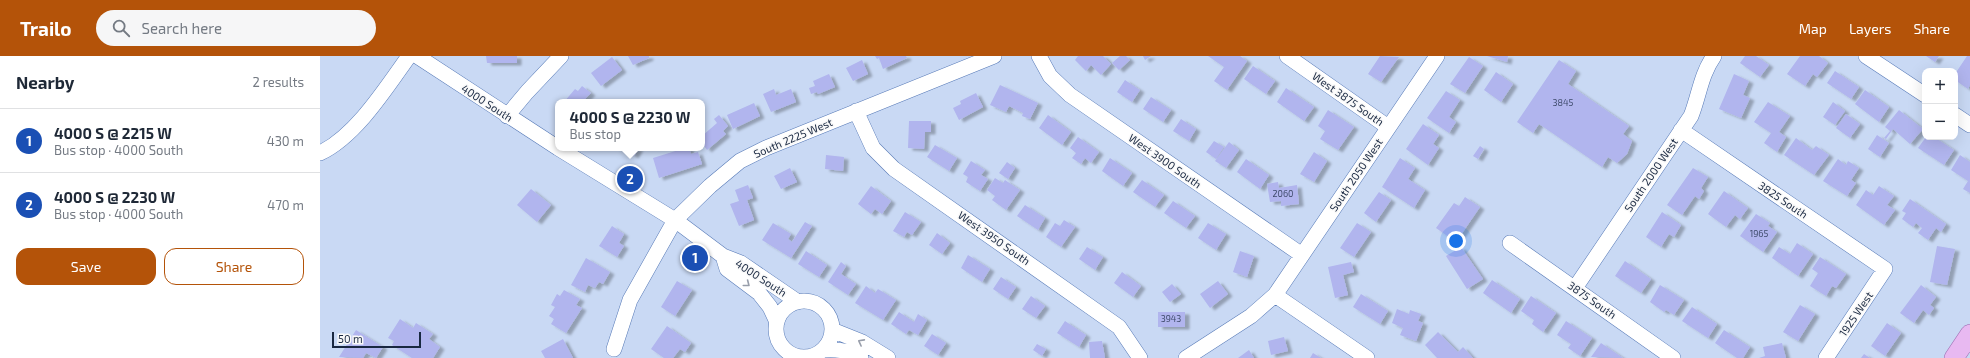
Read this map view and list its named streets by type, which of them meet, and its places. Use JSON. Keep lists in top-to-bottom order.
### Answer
{
  "streets": {
    "street": [
      "West 3875 South",
      "4000 South",
      "South 2225 West",
      "West 3900 South",
      "South 2050 West",
      "South 2000 West",
      "3825 South",
      "West 3950 South",
      "3875 South",
      "1925 West"
    ]
  },
  "crossings": [
    ["West 3875 South", "South 2050 West"],
    ["4000 South", "South 2225 West"],
    ["South 2225 West", "West 3950 South"],
    ["West 3900 South", "South 2050 West"],
    ["South 2000 West", "3825 South"],
    ["South 2000 West", "3875 South"],
    ["3825 South", "1925 West"]
  ],
  "house_numbers": [
    "3845",
    "2060",
    "1965",
    "3943"
  ],
  "scale_bar": "50 m",
  "page": {
    "header": "Trailo",
    "search": "Search here",
    "nav": ["Map", "Layers", "Share"],
    "heading": ["Nearby", "2 results"],
    "map_buttons": ["+", "−"],
    "popup": ["4000 S @ 2230 W", "Bus stop"],
    "list": [
      {
        "mark": "1",
        "name": "4000 S @ 2215 W",
        "note": "Bus stop · 4000 South",
        "value": "430 m"
      },
      {
        "mark": "2",
        "name": "4000 S @ 2230 W",
        "note": "Bus stop · 4000 South",
        "value": "470 m"
      }
    ],
    "pins": ["2", "1"],
    "buttons": ["Save", "Share"],
    "scale": "50 m"
  }
}
